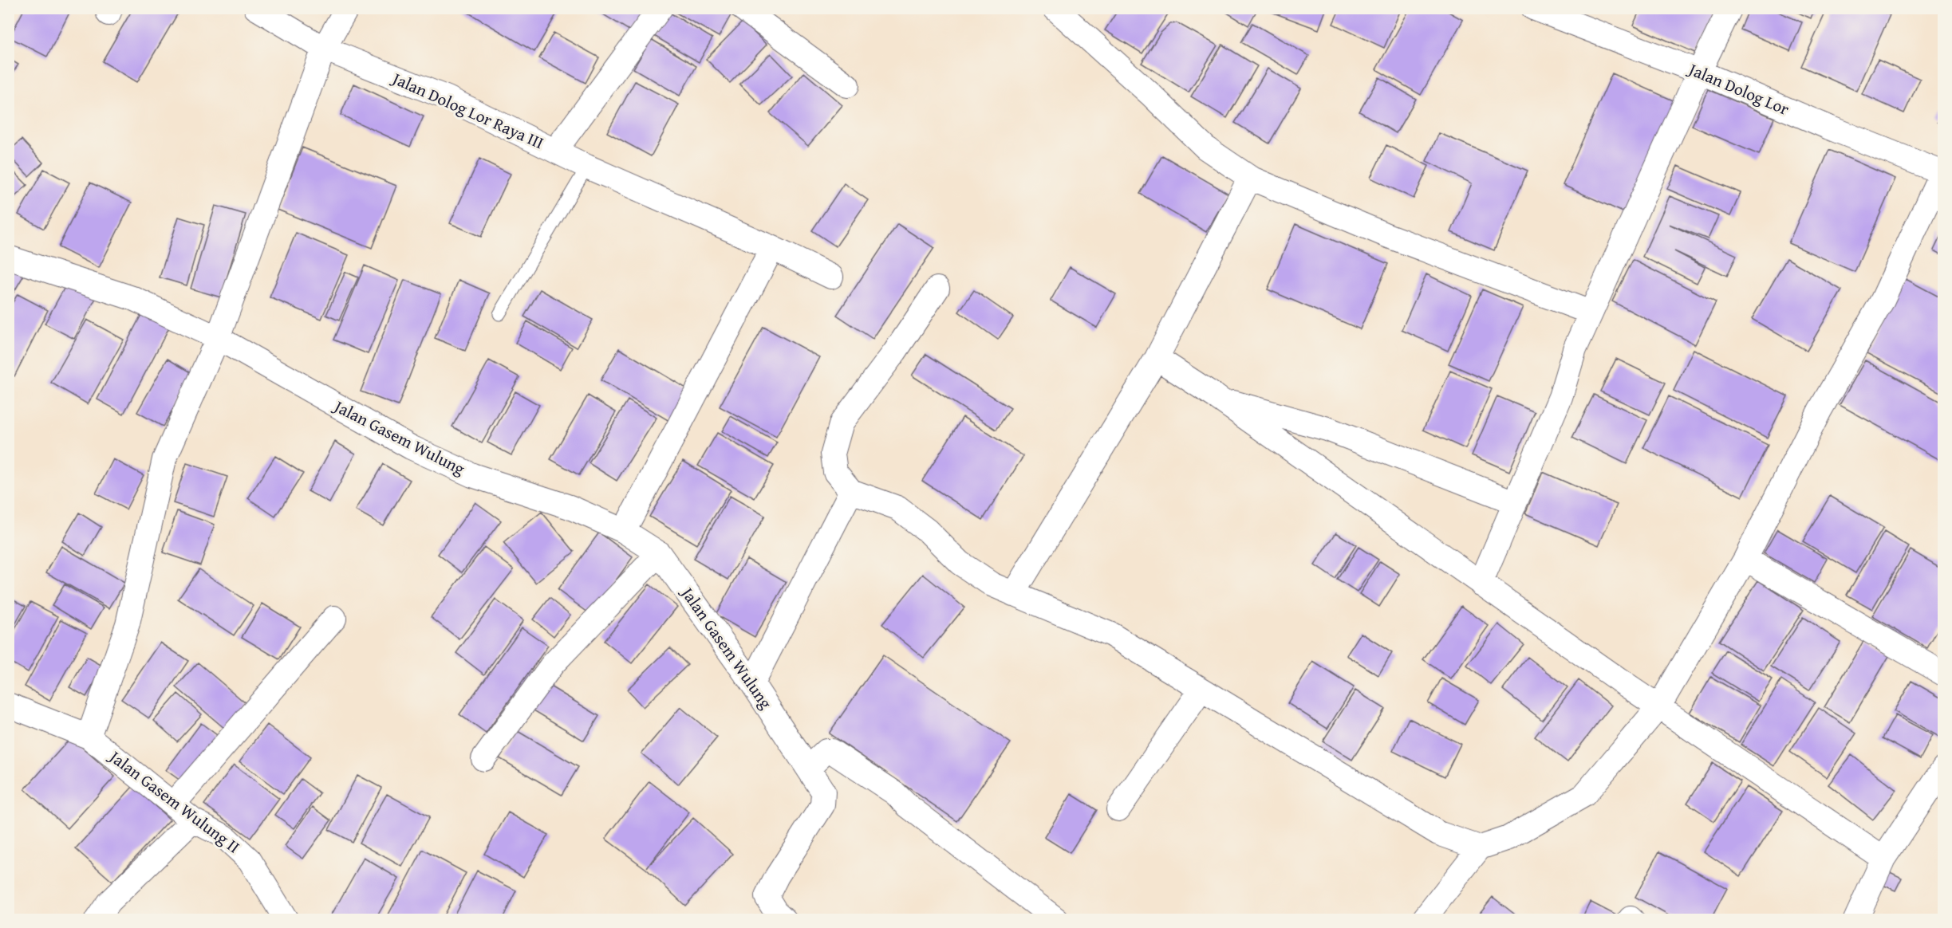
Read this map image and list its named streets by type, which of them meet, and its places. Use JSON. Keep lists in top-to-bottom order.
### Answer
{
  "streets": {
    "street": [
      "Jalan Dolog Lor",
      "Jalan Dolog Lor Raya III",
      "Jalan Gasem Wulung",
      "Jalan Gasem Wulung II"
    ]
  }
}
